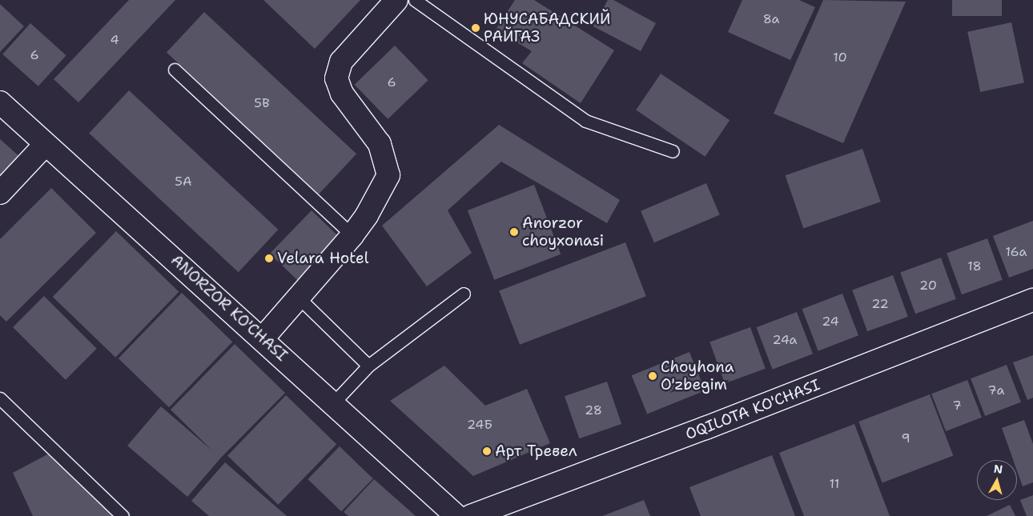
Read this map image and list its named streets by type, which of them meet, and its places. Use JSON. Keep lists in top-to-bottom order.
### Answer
{
  "streets": {
    "street": ["ANORZOR KO'CHASI", "OQILOTA KO'CHASI"]
  },
  "places": [
    "ЮНУСАБАДСКИЙ РАЙГАЗ",
    "Anorzor choyxonasi",
    "Velara Hotel",
    "Choyhona O'zbegim",
    "Арт Тревел"
  ],
  "house_numbers": [
    "8a",
    "4",
    "6",
    "10",
    "6",
    "5B",
    "5A",
    "16a",
    "18",
    "20",
    "22",
    "24",
    "24a",
    "7а",
    "7",
    "28",
    "24Б",
    "9",
    "11"
  ],
  "north": "top"
}
